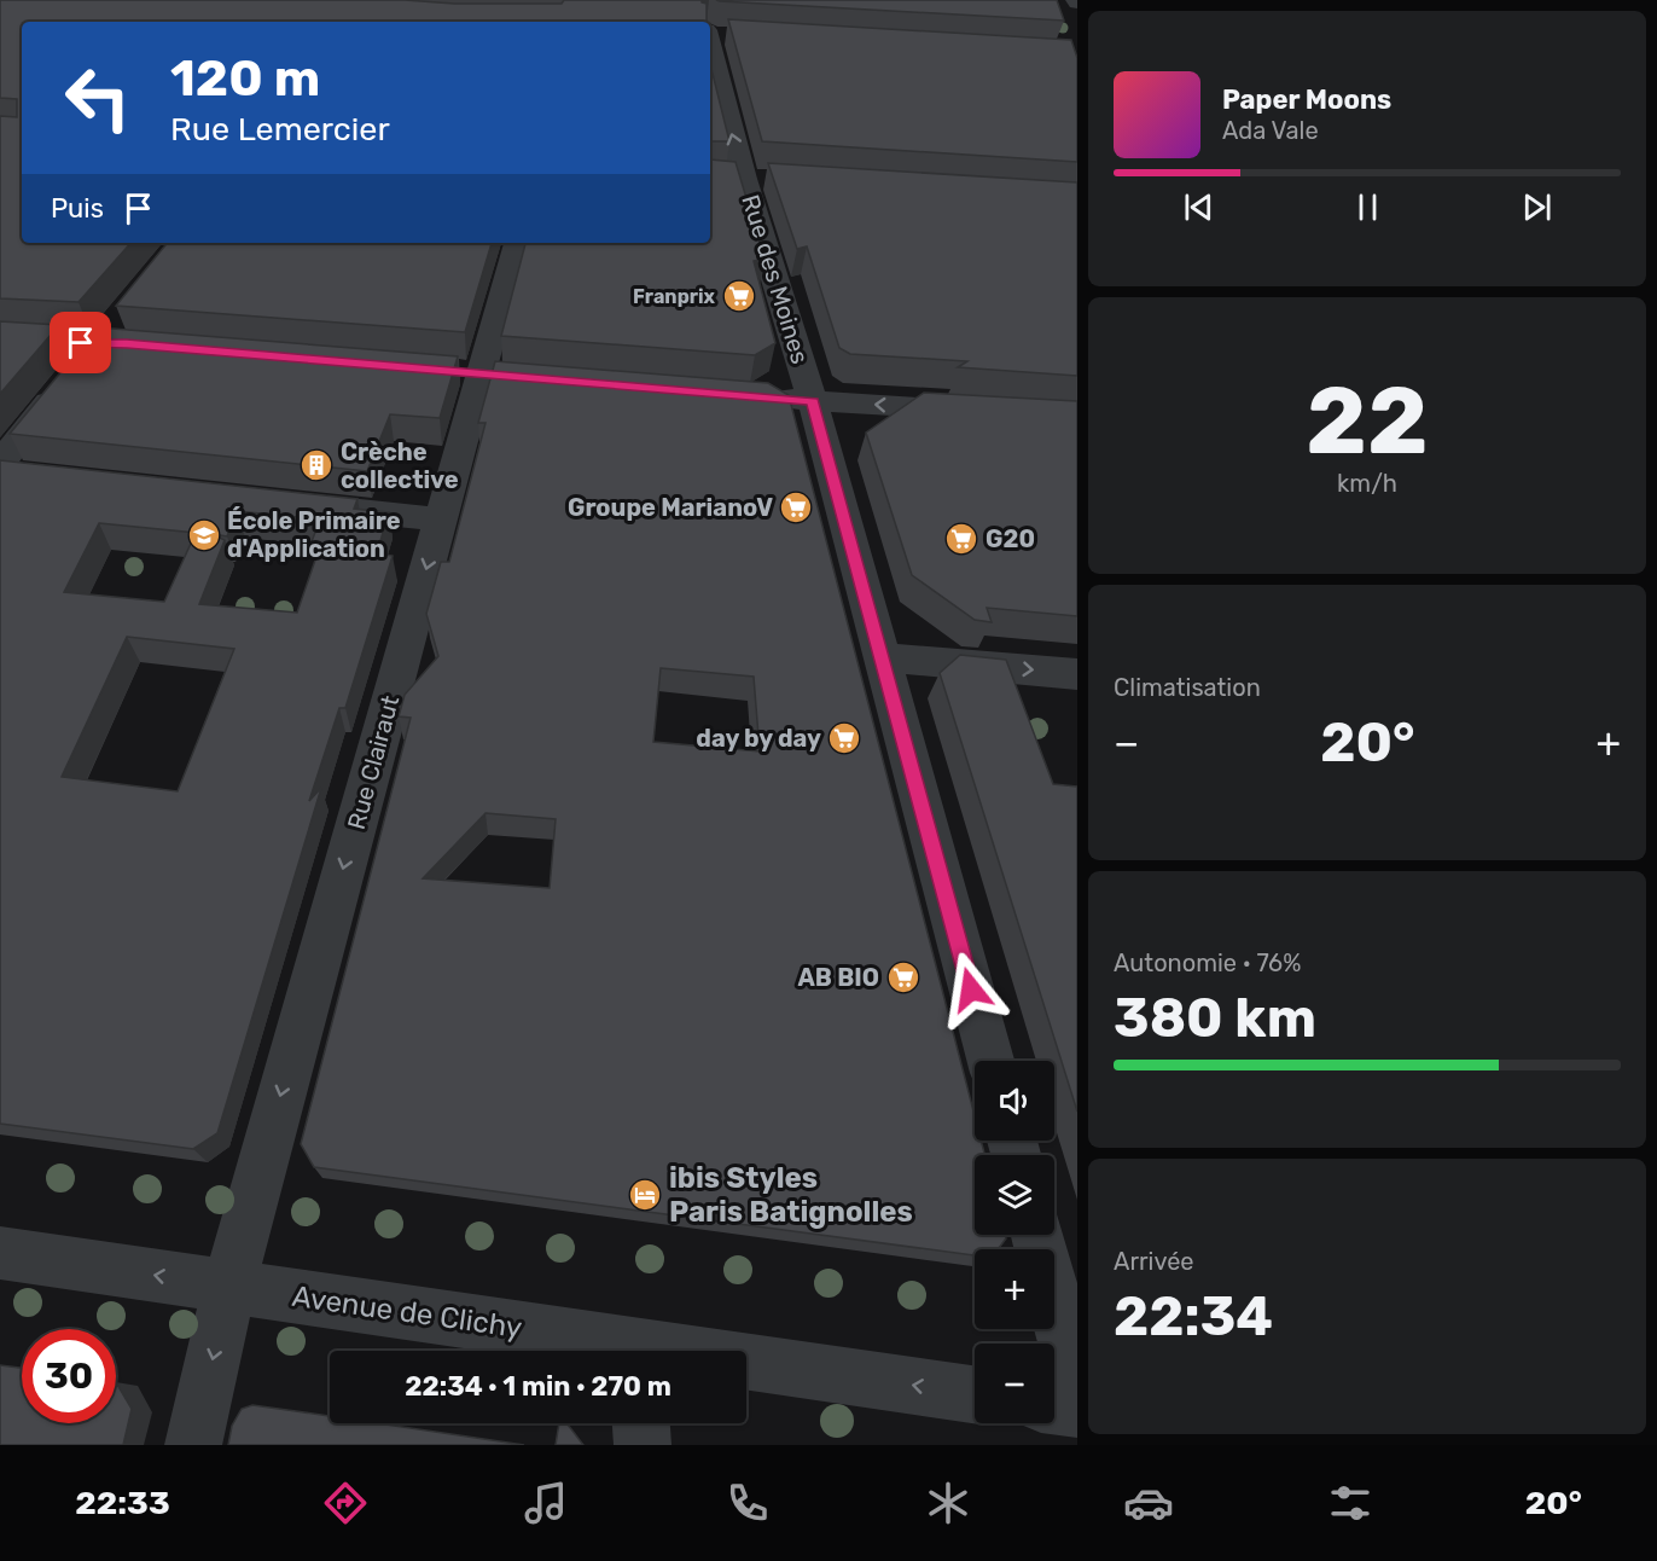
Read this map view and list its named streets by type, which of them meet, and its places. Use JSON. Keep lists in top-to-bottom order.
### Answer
{
  "streets": {
    "street": ["Rue des Moines", "Rue Clairaut", "Avenue de Clichy"]
  },
  "crossings": [
    ["Rue Clairaut", "Avenue de Clichy"]
  ],
  "one_way": ["Rue Clairaut", "Avenue de Clichy"],
  "places": {
    "supermarket": [
      "Franprix",
      "Groupe MarianoV",
      "G20",
      "day by day",
      "AB BIO"
    ],
    "building": ["Crèche collective"],
    "school or university": ["École Primaire d'Application"],
    "hotel": ["ibis Styles Paris Batignolles"]
  },
  "page": {
    "turn": ["120 m", "Rue Lemercier"],
    "song": ["Paper Moons", "Ada Vale"],
    "then": "Puis",
    "tile": [
      ["22", "km/h"],
      "Climatisation",
      ["Autonomie · 76%", "380 km"],
      ["Arrivée", "22:34"]
    ],
    "heat": ["−", "20°", "+"],
    "map_buttons": ["+", "−"],
    "limit": "30",
    "trip": "22:34 · 1 min · 270 m",
    "tabs": ["22:33", "20°"]
  }
}
